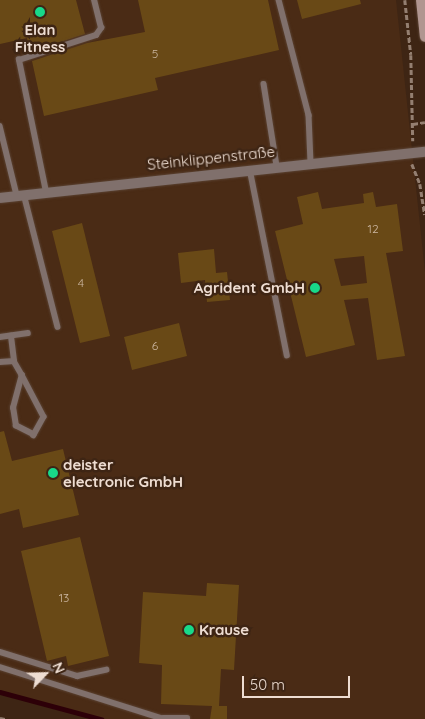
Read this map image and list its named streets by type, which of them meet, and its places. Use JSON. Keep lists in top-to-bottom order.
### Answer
{
  "streets": {
    "street": ["Steinklippenstraße"]
  },
  "places": [
    "Elan Fitness",
    "Agrident GmbH",
    "deister electronic GmbH",
    "Krause"
  ],
  "house_numbers": [
    "5",
    "12",
    "4",
    "6",
    "13"
  ],
  "scale_bar": "50 m",
  "north": "top right"
}
